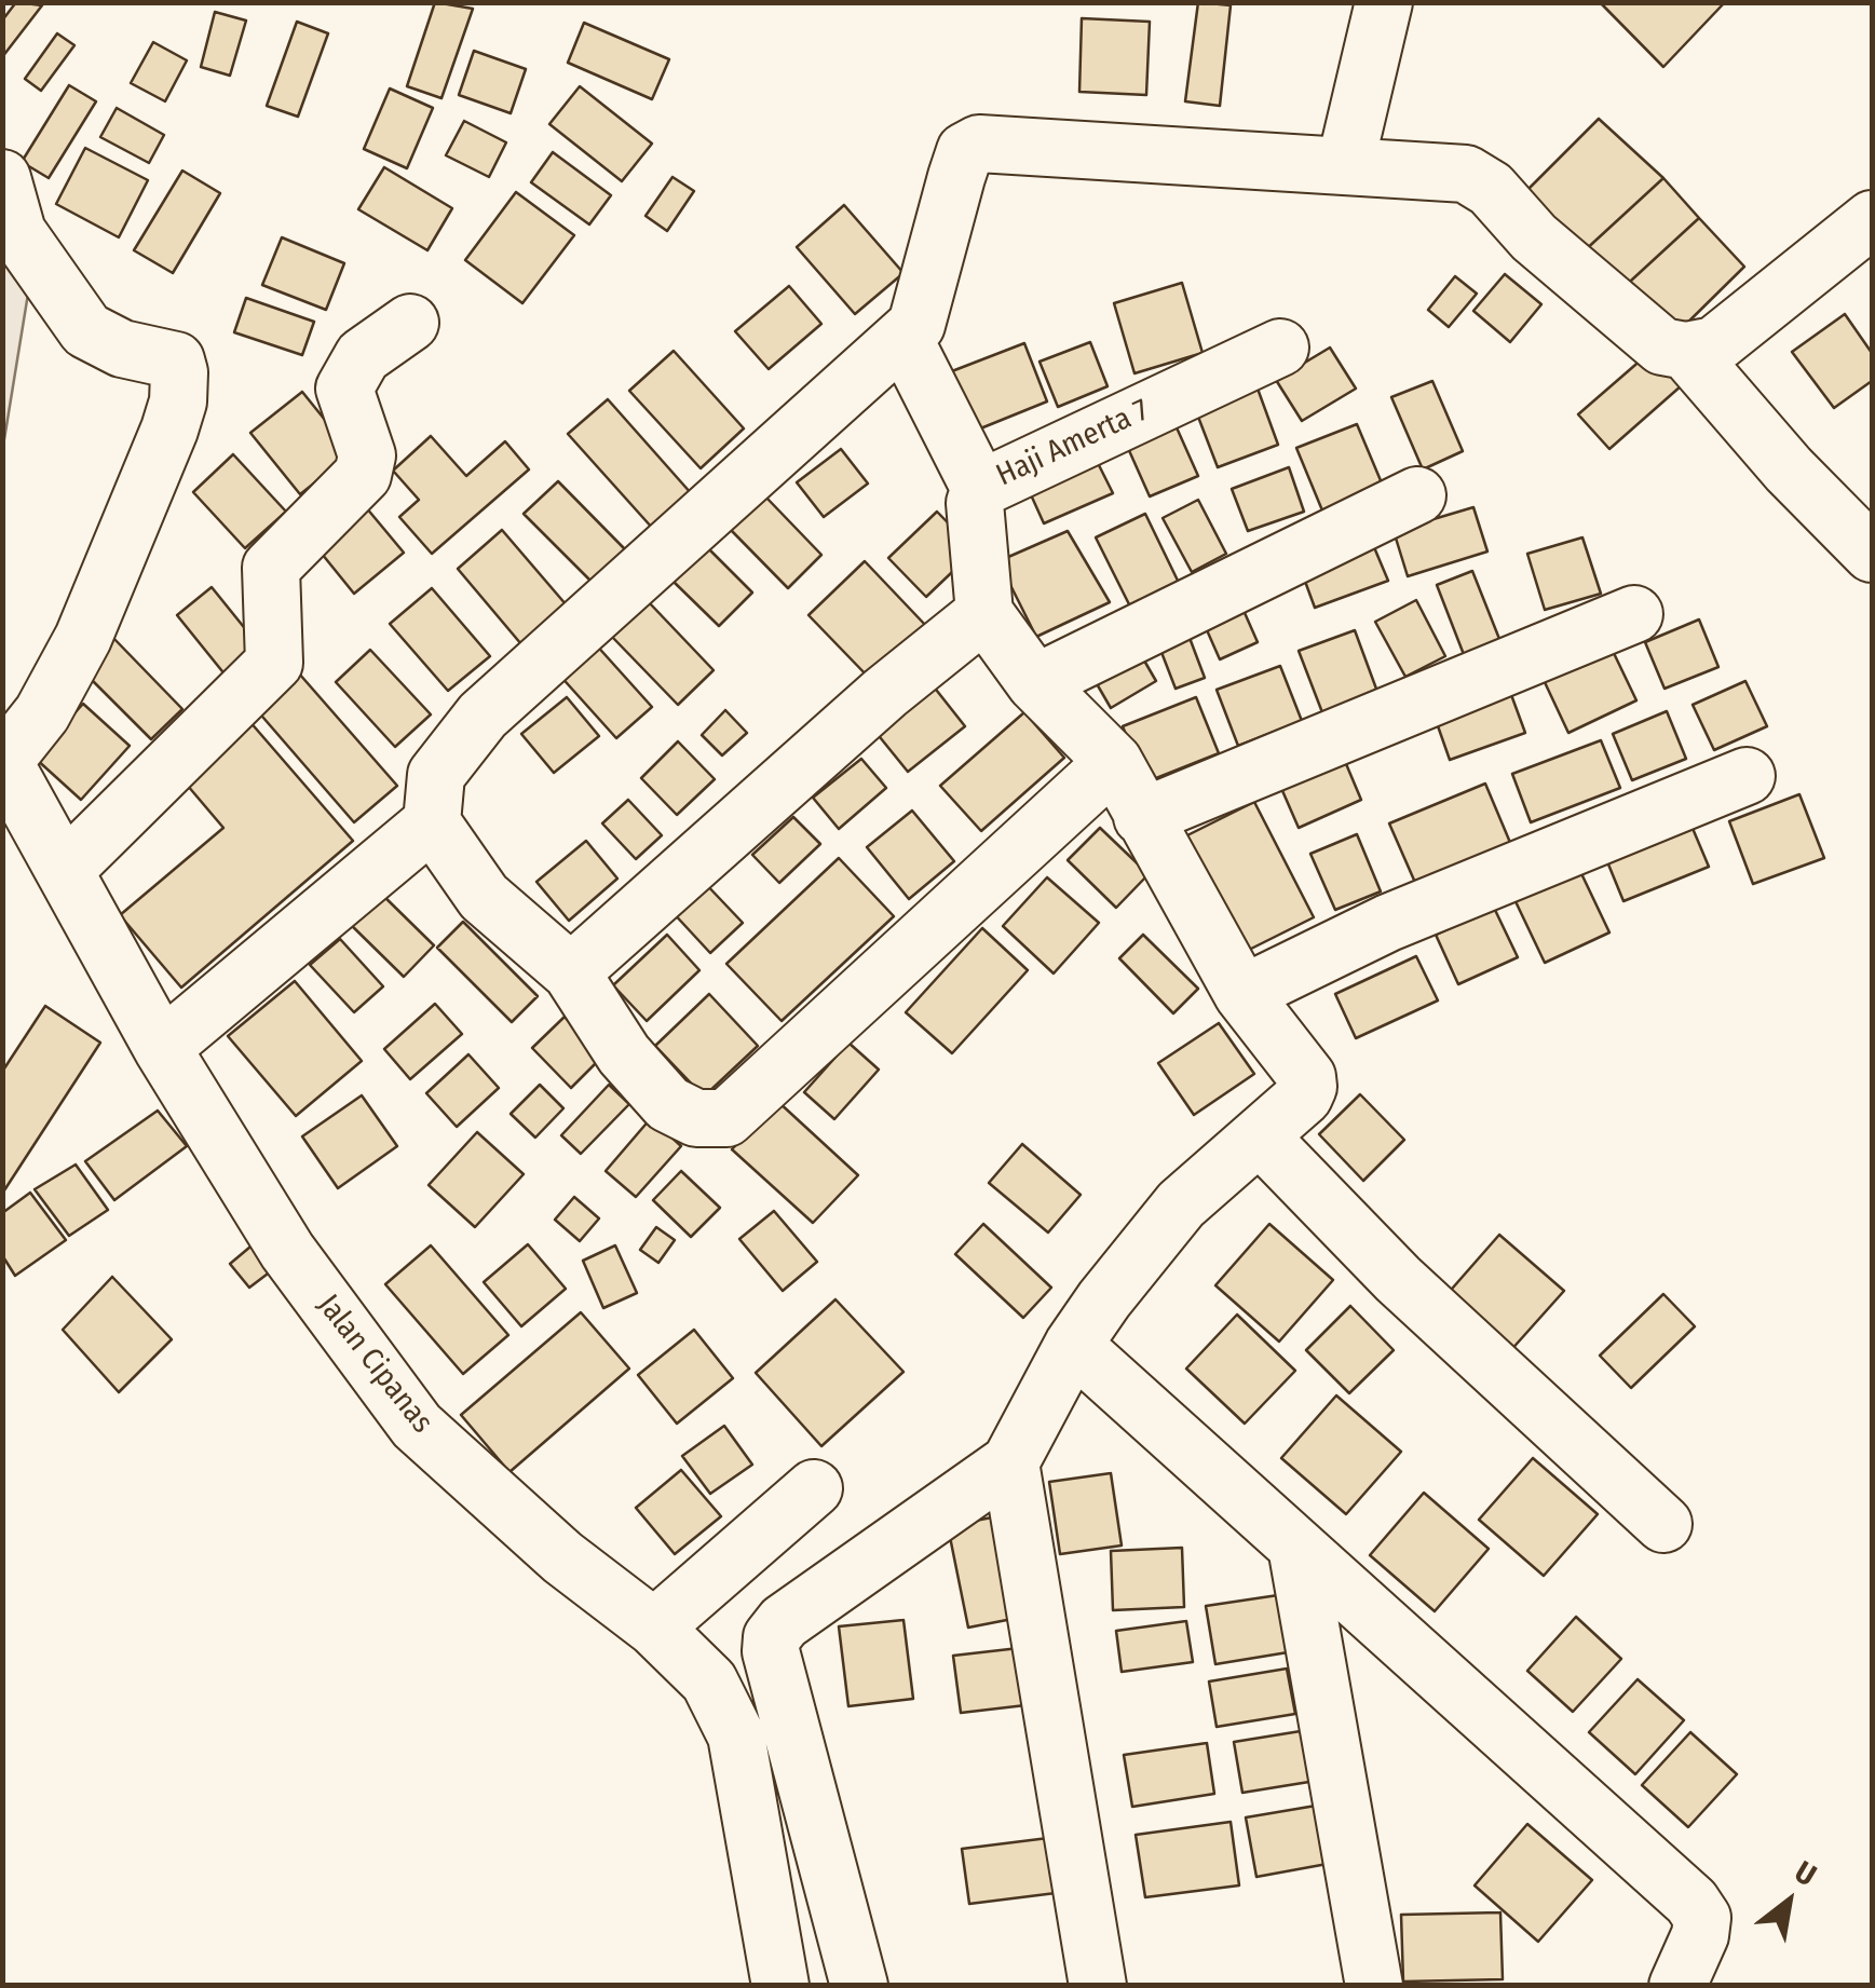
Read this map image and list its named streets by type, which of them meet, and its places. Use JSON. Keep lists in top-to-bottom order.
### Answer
{
  "streets": {
    "street": ["Haji Amerta 7", "Jalan Cipanas"]
  },
  "north": "top right"
}
